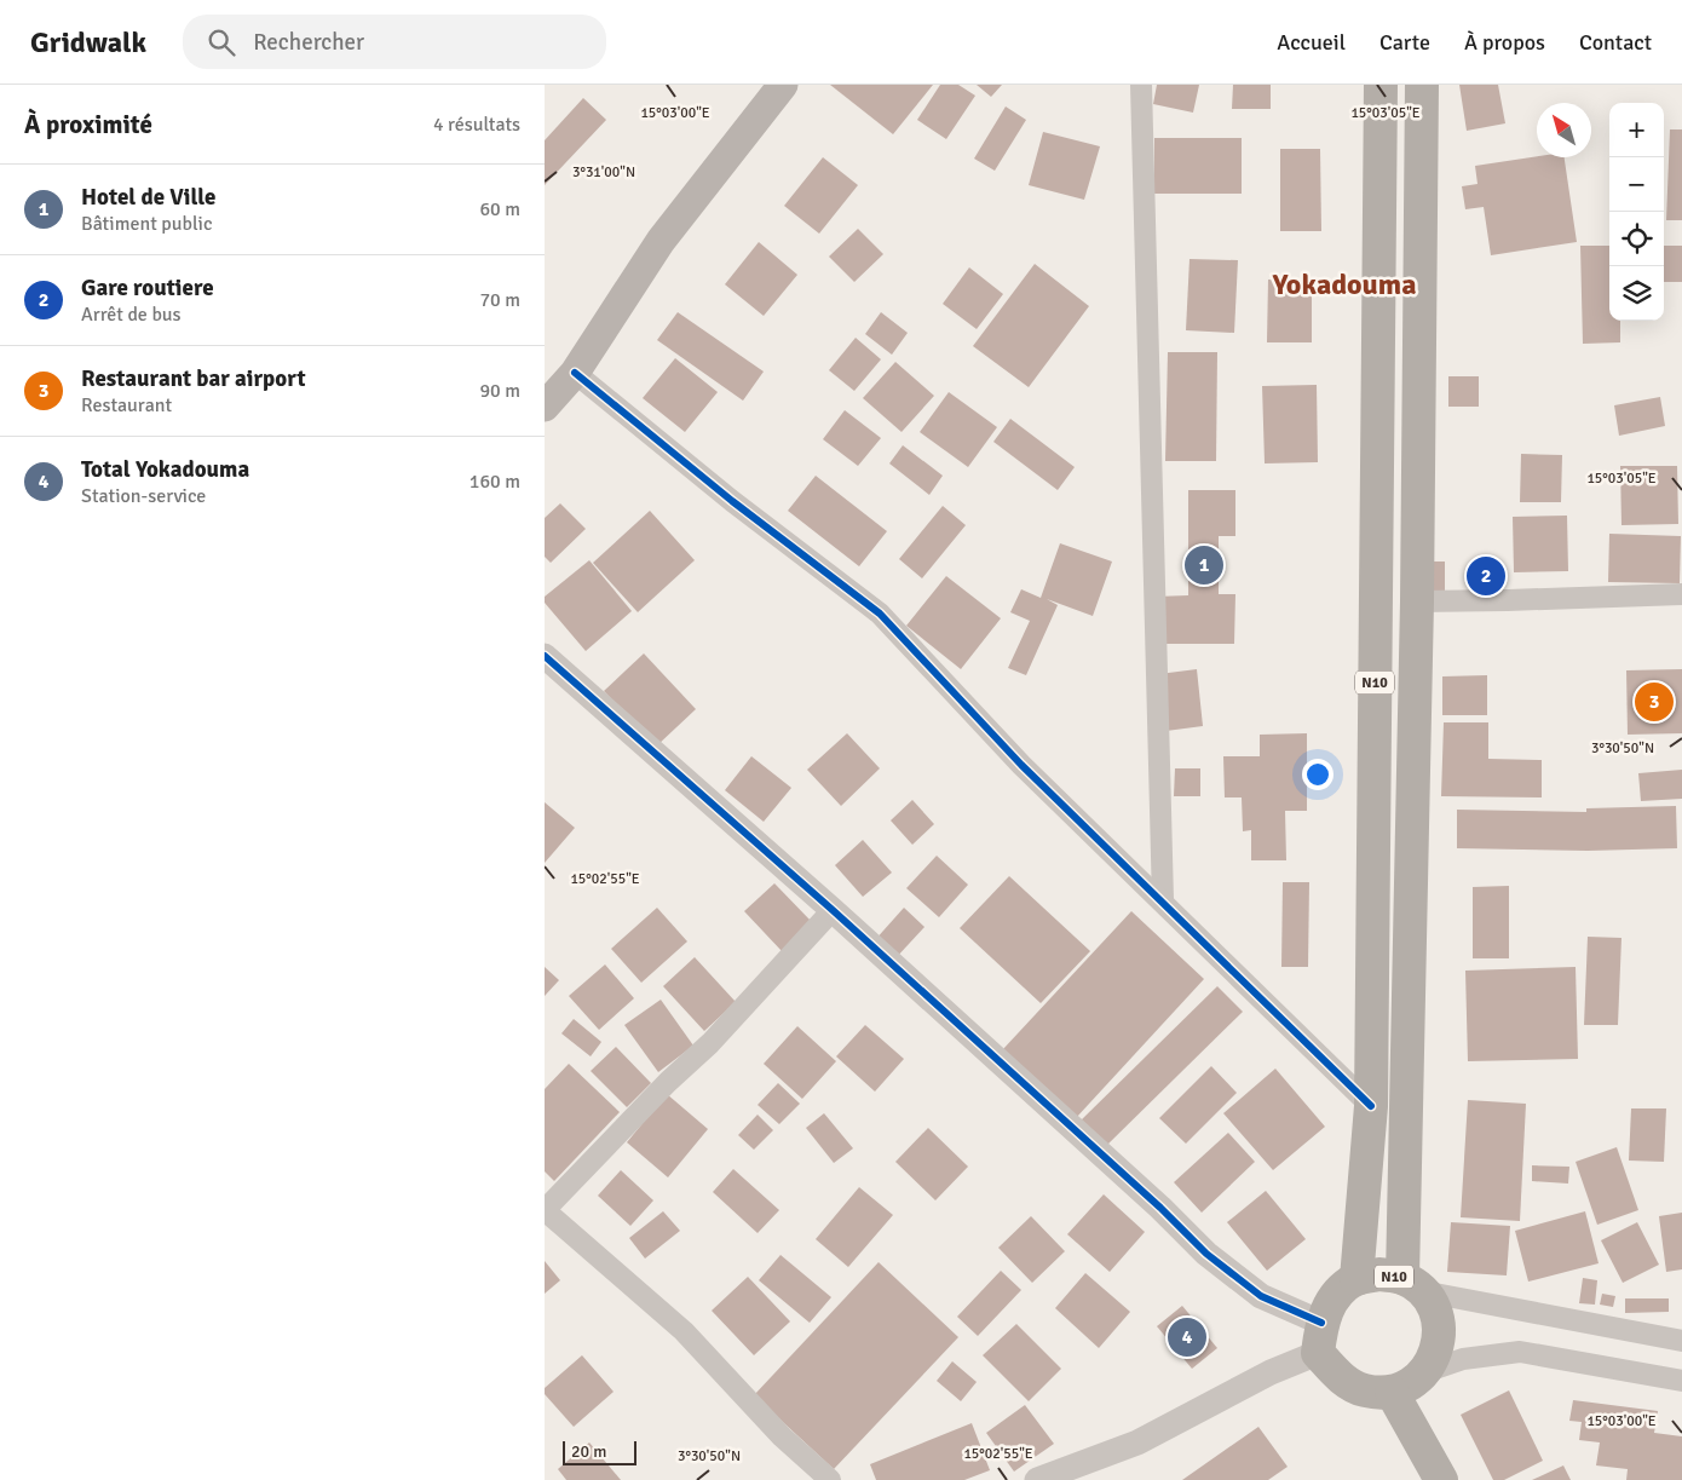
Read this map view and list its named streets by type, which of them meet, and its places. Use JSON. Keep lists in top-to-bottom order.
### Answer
{
  "streets": {
    "highway": ["N10"]
  },
  "districts": ["Yokadouma"],
  "scale_bar": "20 m",
  "north": "top left",
  "page": {
    "header": "Gridwalk",
    "search": "Rechercher",
    "nav": [
      "Accueil",
      "Carte",
      "À propos",
      "Contact"
    ],
    "heading": ["À proximité", "4 résultats"],
    "map_buttons": ["+", "−"],
    "list": [
      {
        "mark": "1",
        "name": "Hotel de Ville",
        "note": "Bâtiment public",
        "value": "60 m"
      },
      {
        "mark": "2",
        "name": "Gare routiere",
        "note": "Arrêt de bus",
        "value": "70 m"
      },
      {
        "mark": "3",
        "name": "Restaurant bar airport",
        "note": "Restaurant",
        "value": "90 m"
      },
      {
        "mark": "4",
        "name": "Total Yokadouma",
        "note": "Station-service",
        "value": "160 m"
      }
    ],
    "pins": [
      "1",
      "2",
      "3",
      "4"
    ],
    "scale": "20 m"
  },
  "coordinates": [
    "15°03'00\"E",
    "15°03'05\"E",
    "3°31'00\"N",
    "3°30'50\"N",
    "15°02'55\"E"
  ]
}
